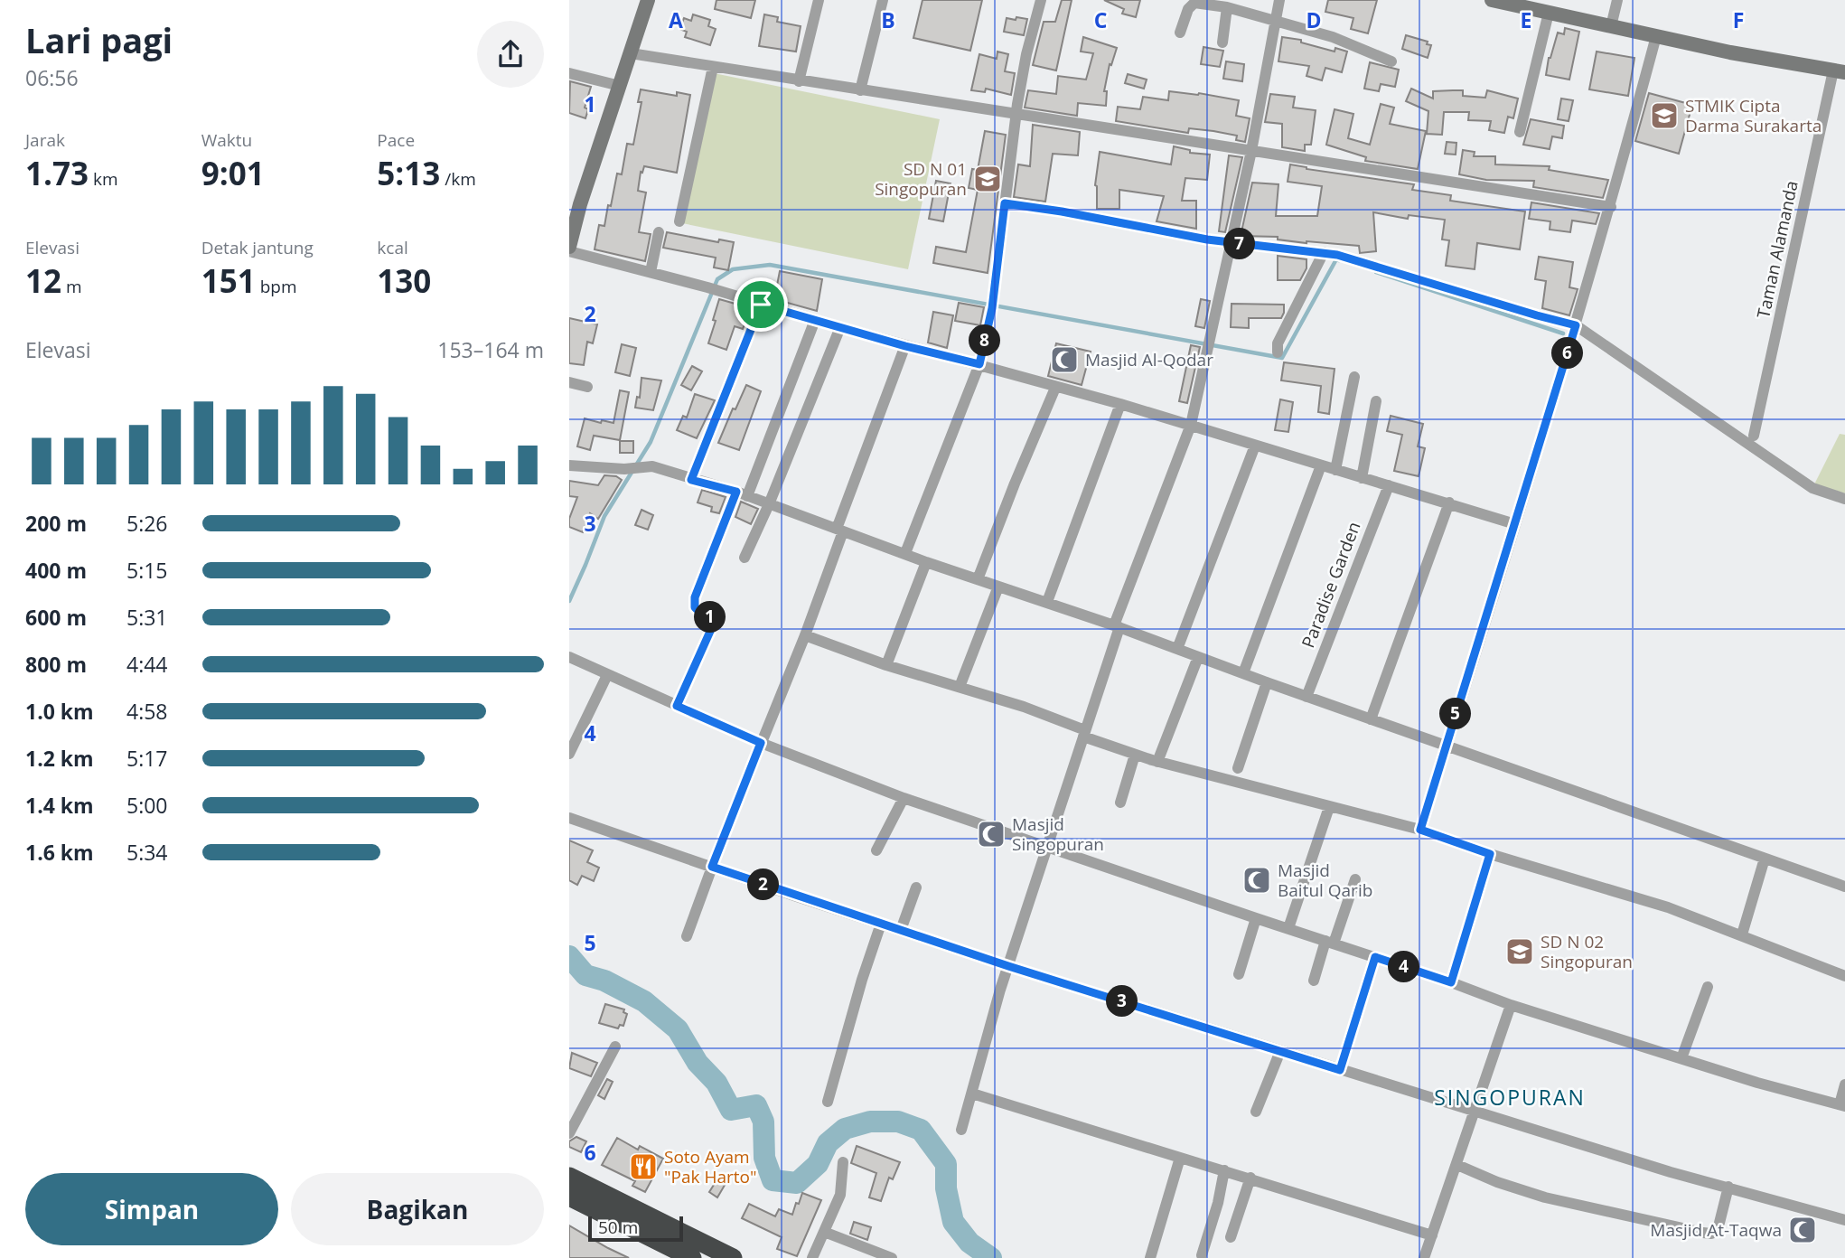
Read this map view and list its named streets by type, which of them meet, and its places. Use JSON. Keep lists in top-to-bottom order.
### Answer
{
  "streets": {
    "street": ["Taman Alamanda", "Paradise Garden"]
  },
  "districts": ["SINGOPURAN"],
  "places": {
    "school or university": ["STMIK Cipta Darma Surakarta", "SD N 01 Singopuran", "SD N 02 Singopuran"],
    "mosque": [
      "Masjid Al-Qodar",
      "Masjid Singopuran",
      "Masjid Baitul Qarib",
      "Masjid At-Taqwa"
    ],
    "restaurant": ["Soto Ayam \"Pak Harto\""]
  },
  "scale_bar": "50 m",
  "page": {
    "heading": ["Lari pagi", "06:56"],
    "stats": [
      ["Jarak", "1.73 km"],
      ["Waktu", "9:01"],
      ["Pace", "5:13 /km"],
      ["Elevasi", "12 m"],
      ["Detak jantung", "151 bpm"],
      ["kcal", "130"]
    ],
    "pins": [
      "7",
      "8",
      "6",
      "1",
      "5",
      "2",
      "4",
      "3"
    ],
    "chart": ["Elevasi", "153–164 m"],
    "list": [
      {
        "name": "200 m",
        "note": "5:26"
      },
      {
        "name": "400 m",
        "note": "5:15"
      },
      {
        "name": "600 m",
        "note": "5:31"
      },
      {
        "name": "800 m",
        "note": "4:44"
      },
      {
        "name": "1.0 km",
        "note": "4:58"
      },
      {
        "name": "1.2 km",
        "note": "5:17"
      },
      {
        "name": "1.4 km",
        "note": "5:00"
      },
      {
        "name": "1.6 km",
        "note": "5:34"
      }
    ],
    "buttons": ["Simpan", "Bagikan"],
    "scale": "50 m"
  },
  "grid": {
    "columns": [
      "A",
      "B",
      "C",
      "D",
      "E",
      "F"
    ],
    "rows": [
      "1",
      "2",
      "3",
      "4",
      "5",
      "6"
    ]
  }
}
